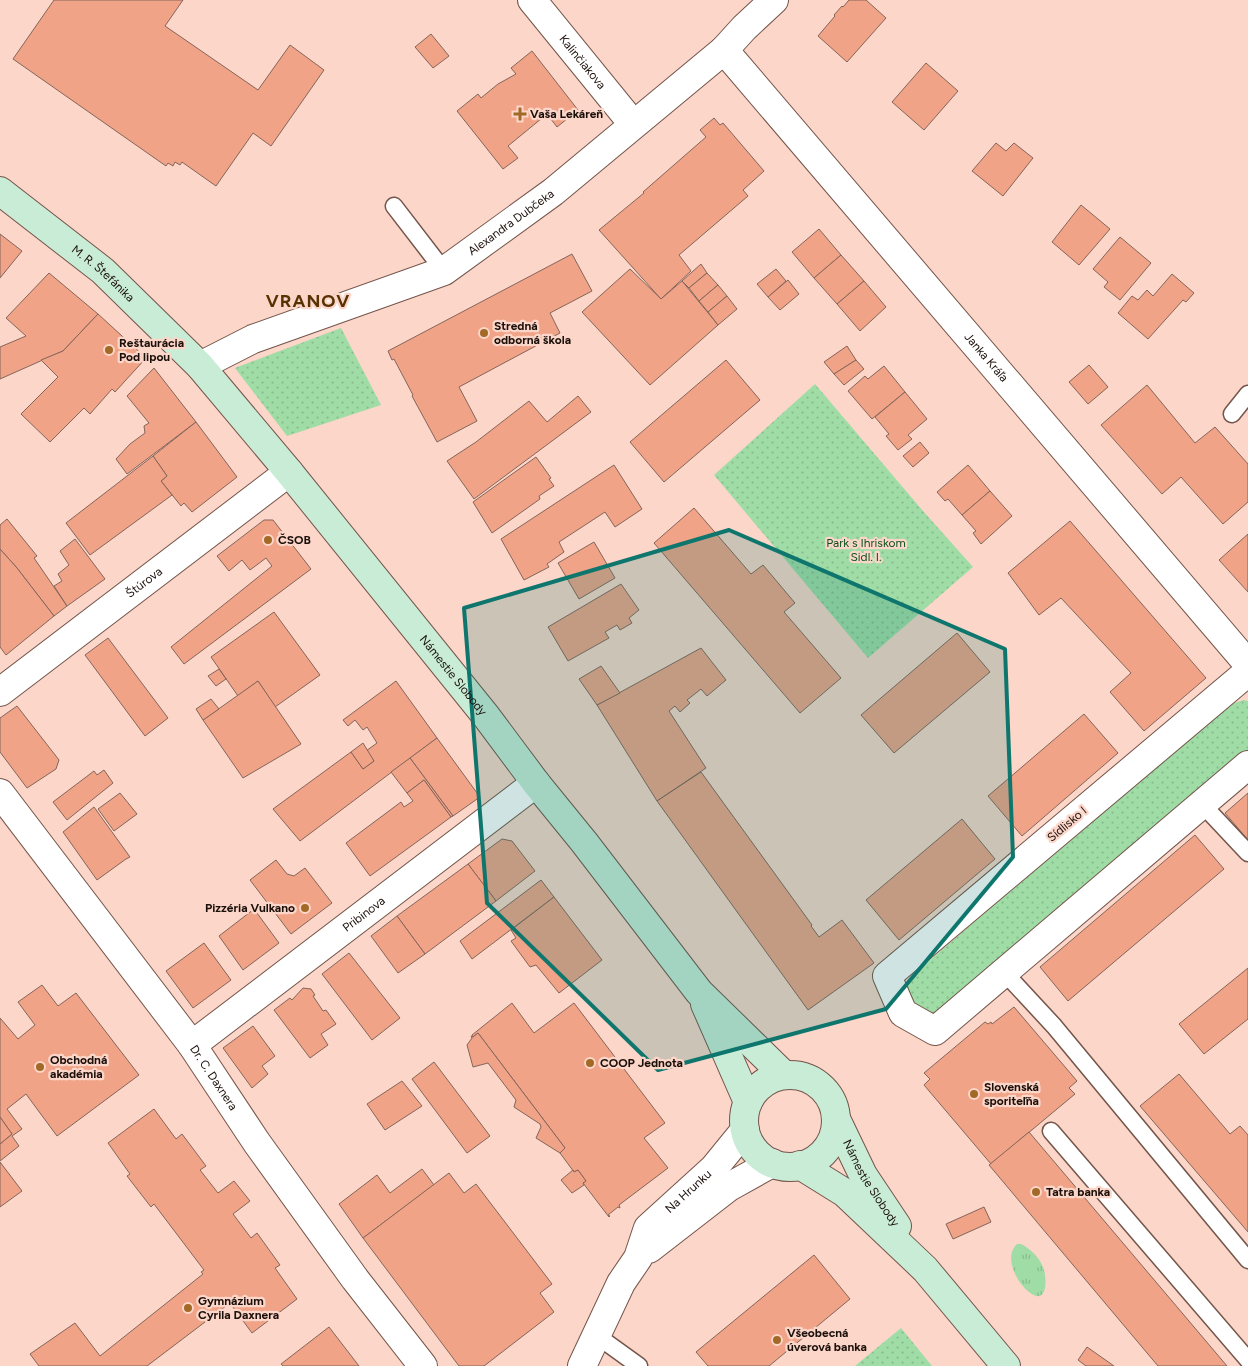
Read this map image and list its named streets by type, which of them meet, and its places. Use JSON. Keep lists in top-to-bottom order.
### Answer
{
  "streets": {
    "street": [
      "Kalinčiakova",
      "Alexandra Dubčeka",
      "M. R. Štefánika",
      "Janka Kráľa",
      "Štúrova",
      "Námestie Slobody",
      "Sídlisko I",
      "Pribinova",
      "Dr. C. Daxnera",
      "Na Hrunku"
    ]
  },
  "crossings": [
    ["Kalinčiakova", "Alexandra Dubčeka"],
    ["Alexandra Dubčeka", "M. R. Štefánika"],
    ["Alexandra Dubčeka", "Janka Kráľa"],
    ["Alexandra Dubčeka", "Námestie Slobody"],
    ["M. R. Štefánika", "Námestie Slobody"],
    ["Štúrova", "Námestie Slobody"],
    ["Námestie Slobody", "Pribinova"],
    ["Námestie Slobody", "Na Hrunku"],
    ["Pribinova", "Dr. C. Daxnera"]
  ],
  "districts": ["VRANOV"],
  "parks": ["Park s Ihriskom Sidl. I."],
  "places": {
    "health": ["Vaša Lekáreň"],
    "other": [
      "Stredná odborná škola",
      "Reštaurácia Pod lipou",
      "ČSOB",
      "Pizzéria Vulkano",
      "COOP Jednota",
      "Obchodná akadémia",
      "Slovenská sporiteľňa",
      "Tatra banka",
      "Gymnázium Cyrila Daxnera",
      "Všeobecná úverová banka"
    ]
  }
}
